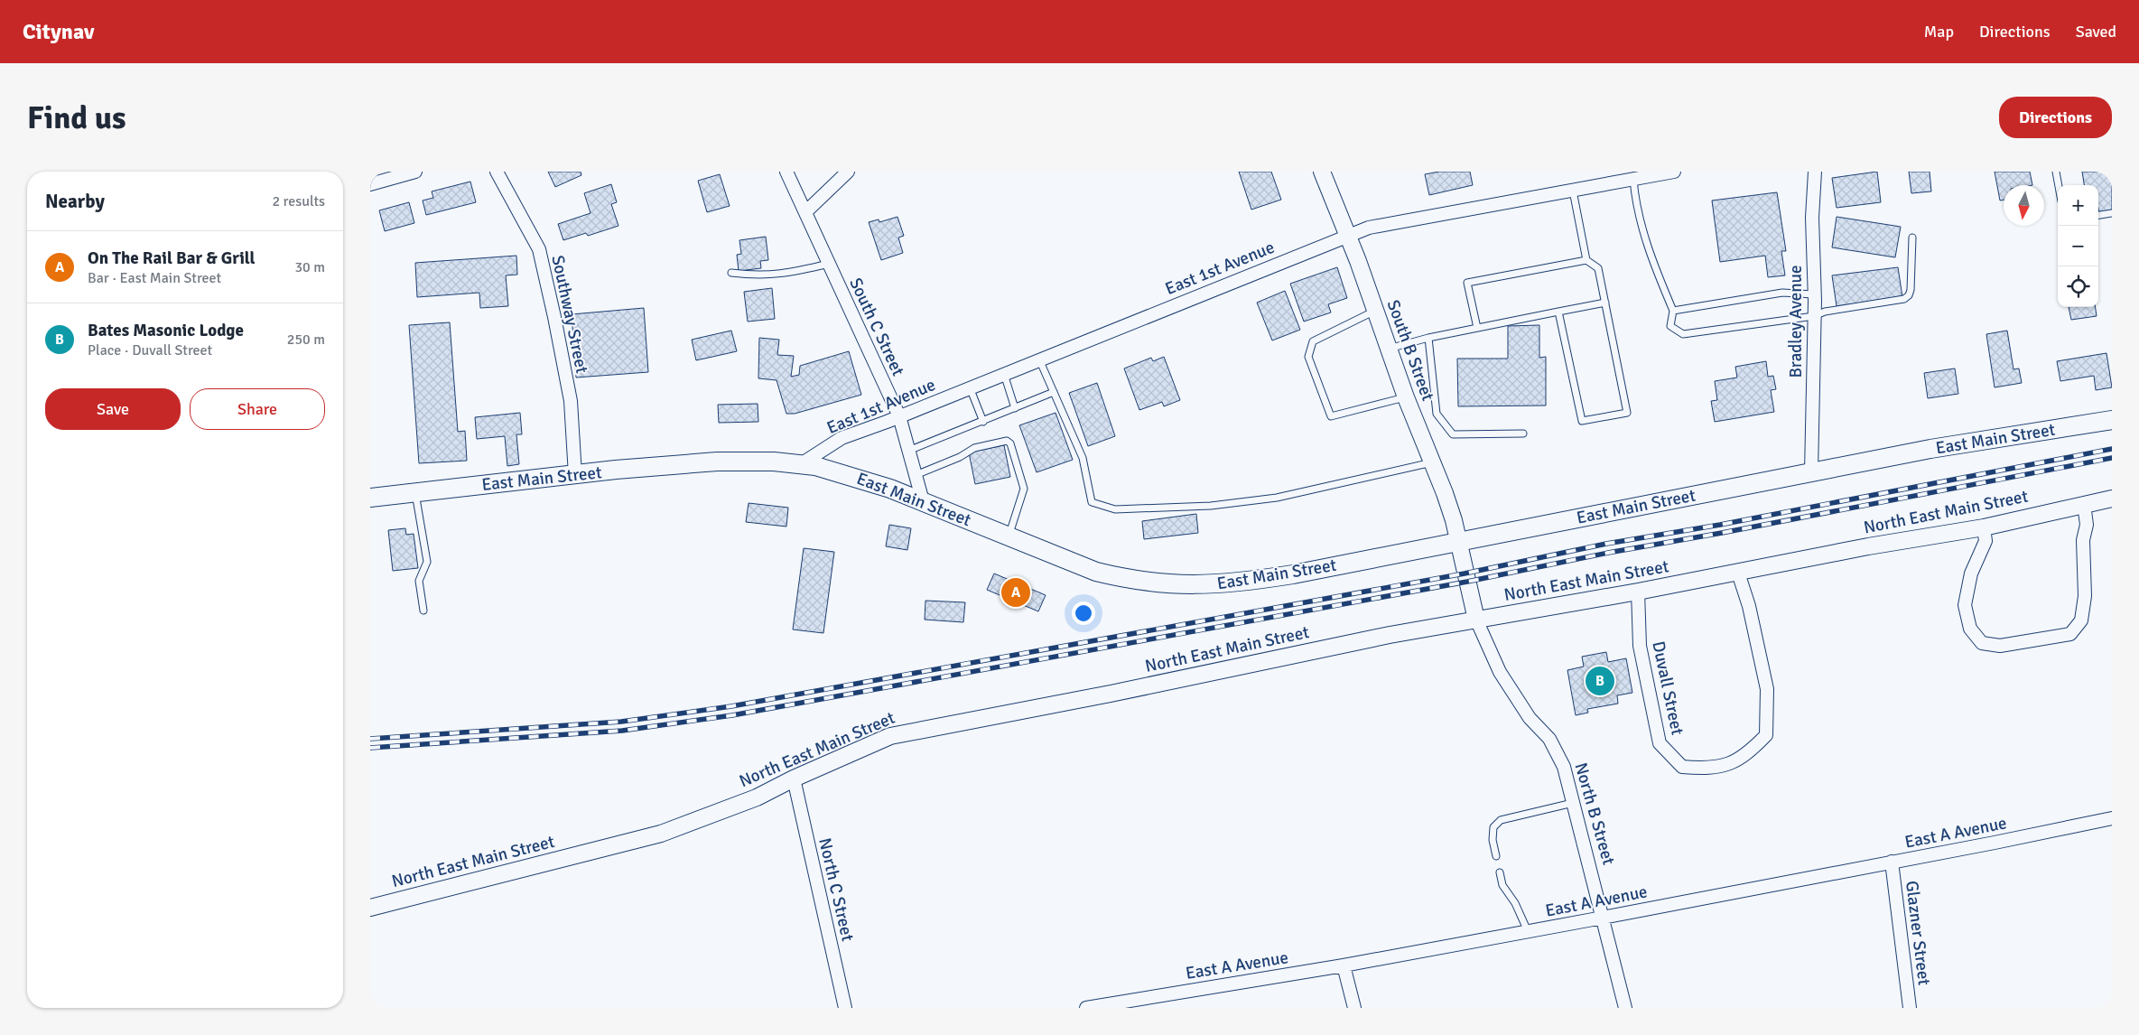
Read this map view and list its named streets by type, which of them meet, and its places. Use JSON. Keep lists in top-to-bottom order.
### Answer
{
  "streets": {
    "main road": ["East Main Street"],
    "street": [
      "East 1st Avenue",
      "Southway Street",
      "Bradley Avenue",
      "South C Street",
      "South B Street",
      "North East Main Street",
      "Duvall Street",
      "North B Street",
      "East A Avenue",
      "North C Street",
      "Glazner Street"
    ]
  },
  "crossings": [
    ["East 1st Avenue", "South C Street"],
    ["East 1st Avenue", "South B Street"],
    ["East 1st Avenue", "East Main Street"],
    ["Southway Street", "East Main Street"],
    ["Bradley Avenue", "East Main Street"],
    ["South C Street", "East Main Street"],
    ["South B Street", "East Main Street"],
    ["South B Street", "North B Street"],
    ["East Main Street", "North B Street"],
    ["North East Main Street", "Duvall Street"],
    ["North East Main Street", "North B Street"],
    ["North East Main Street", "North C Street"],
    ["North B Street", "East A Avenue"],
    ["East A Avenue", "Glazner Street"]
  ],
  "north": "bottom",
  "page": {
    "header": "Citynav",
    "nav": ["Map", "Directions", "Saved"],
    "buttons": [
      "Directions",
      ["Save", "Share"]
    ],
    "title": "Find us",
    "heading": ["Nearby", "2 results"],
    "map_buttons": ["+", "−"],
    "list": [
      {
        "mark": "A",
        "name": "On The Rail Bar & Grill",
        "note": "Bar · East Main Street",
        "value": "30 m"
      },
      {
        "mark": "B",
        "name": "Bates Masonic Lodge",
        "note": "Place · Duvall Street",
        "value": "250 m"
      }
    ],
    "pins": ["A", "B"]
  }
}
